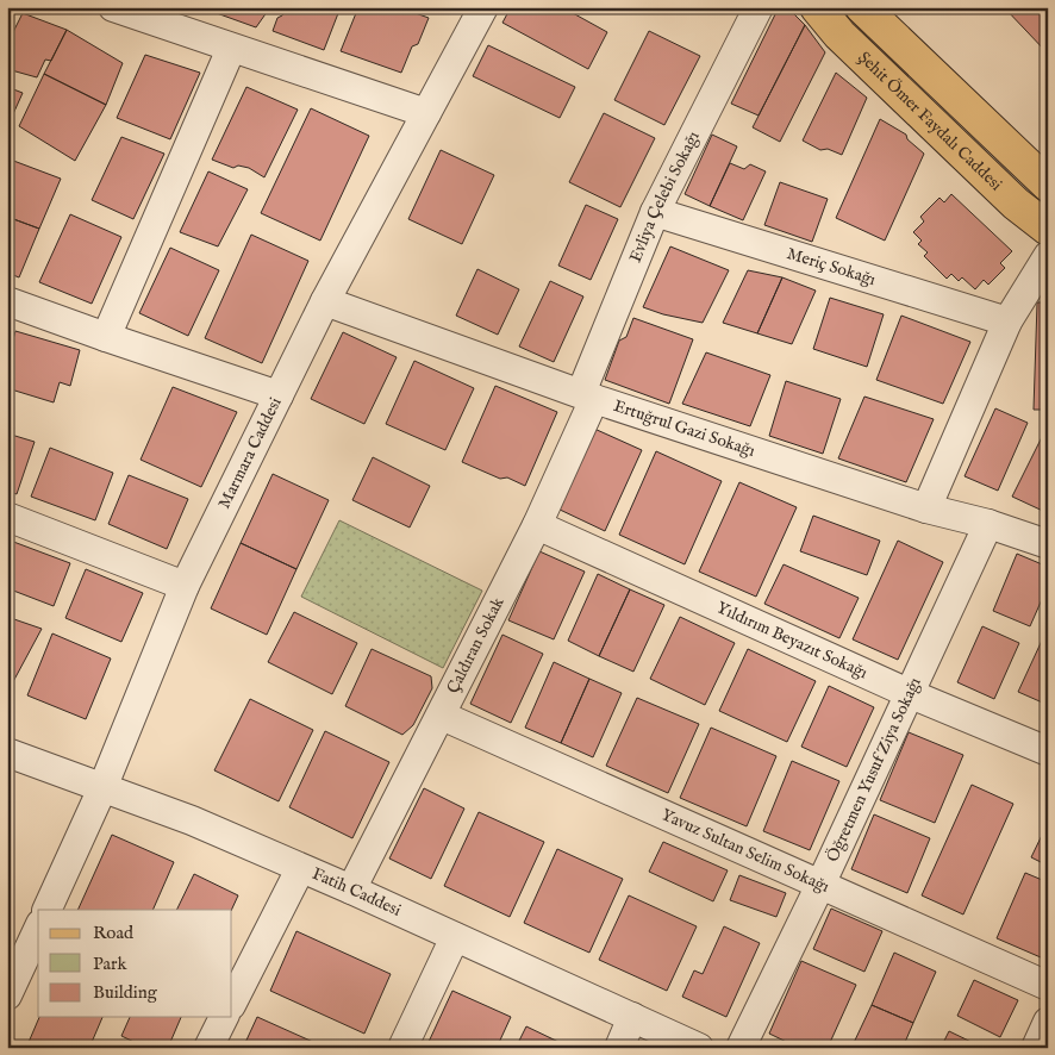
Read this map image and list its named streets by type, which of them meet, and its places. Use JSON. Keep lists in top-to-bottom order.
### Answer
{
  "streets": {
    "main road": ["Şehit Ömer Faydalı Caddesi"],
    "street": [
      "Evliya Çelebi Sokağı",
      "Meriç Sokağı",
      "Ertuğrul Gazi Sokağı",
      "Marmara Caddesi",
      "Yıldırım Beyazıt Sokağı",
      "Çaldıran Sokak",
      "Öğretmen Yusuf Ziya Sokağı",
      "Yavuz Sultan Selim Sokağı",
      "Fatih Caddesi"
    ]
  },
  "crossings": [
    ["Evliya Çelebi Sokağı", "Meriç Sokağı"],
    ["Evliya Çelebi Sokağı", "Ertuğrul Gazi Sokağı"],
    ["Evliya Çelebi Sokağı", "Çaldıran Sokak"],
    ["Ertuğrul Gazi Sokağı", "Marmara Caddesi"],
    ["Ertuğrul Gazi Sokağı", "Çaldıran Sokak"],
    ["Ertuğrul Gazi Sokağı", "Öğretmen Yusuf Ziya Sokağı"],
    ["Marmara Caddesi", "Fatih Caddesi"],
    ["Yıldırım Beyazıt Sokağı", "Çaldıran Sokak"],
    ["Yıldırım Beyazıt Sokağı", "Öğretmen Yusuf Ziya Sokağı"],
    ["Çaldıran Sokak", "Yavuz Sultan Selim Sokağı"],
    ["Çaldıran Sokak", "Fatih Caddesi"],
    ["Öğretmen Yusuf Ziya Sokağı", "Yavuz Sultan Selim Sokağı"]
  ],
  "legend": ["Road", "Park", "Building"]
}
